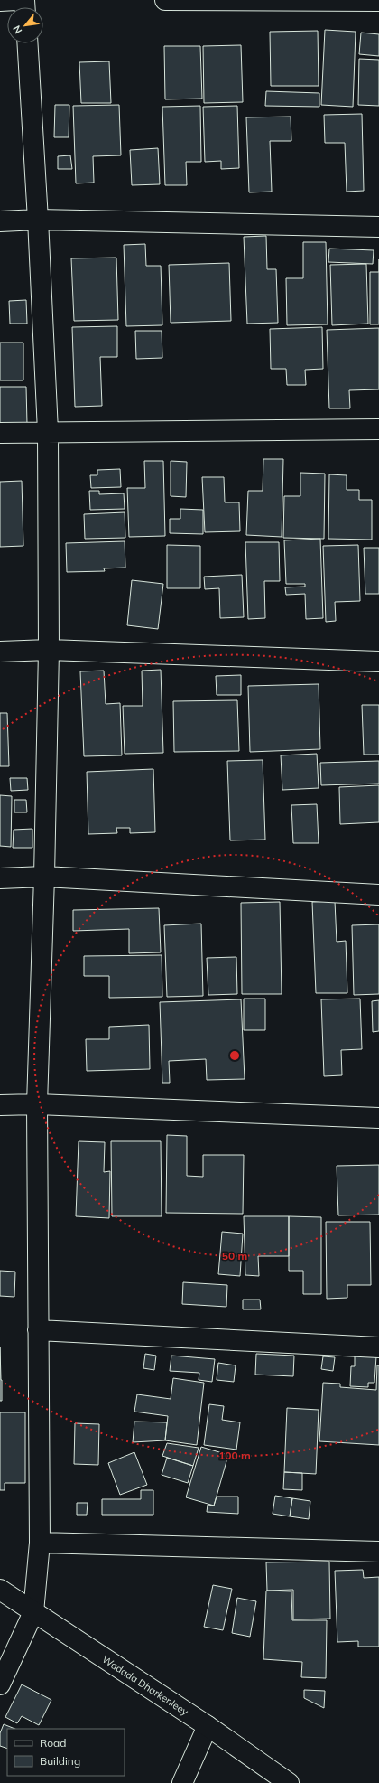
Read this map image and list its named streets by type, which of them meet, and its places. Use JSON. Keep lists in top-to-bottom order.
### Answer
{
  "streets": {
    "street": ["Wadada Dharkenleey"]
  },
  "legend": ["Road", "Building"],
  "north": "bottom left",
  "rings": ["50 m", "100 m"]
}
